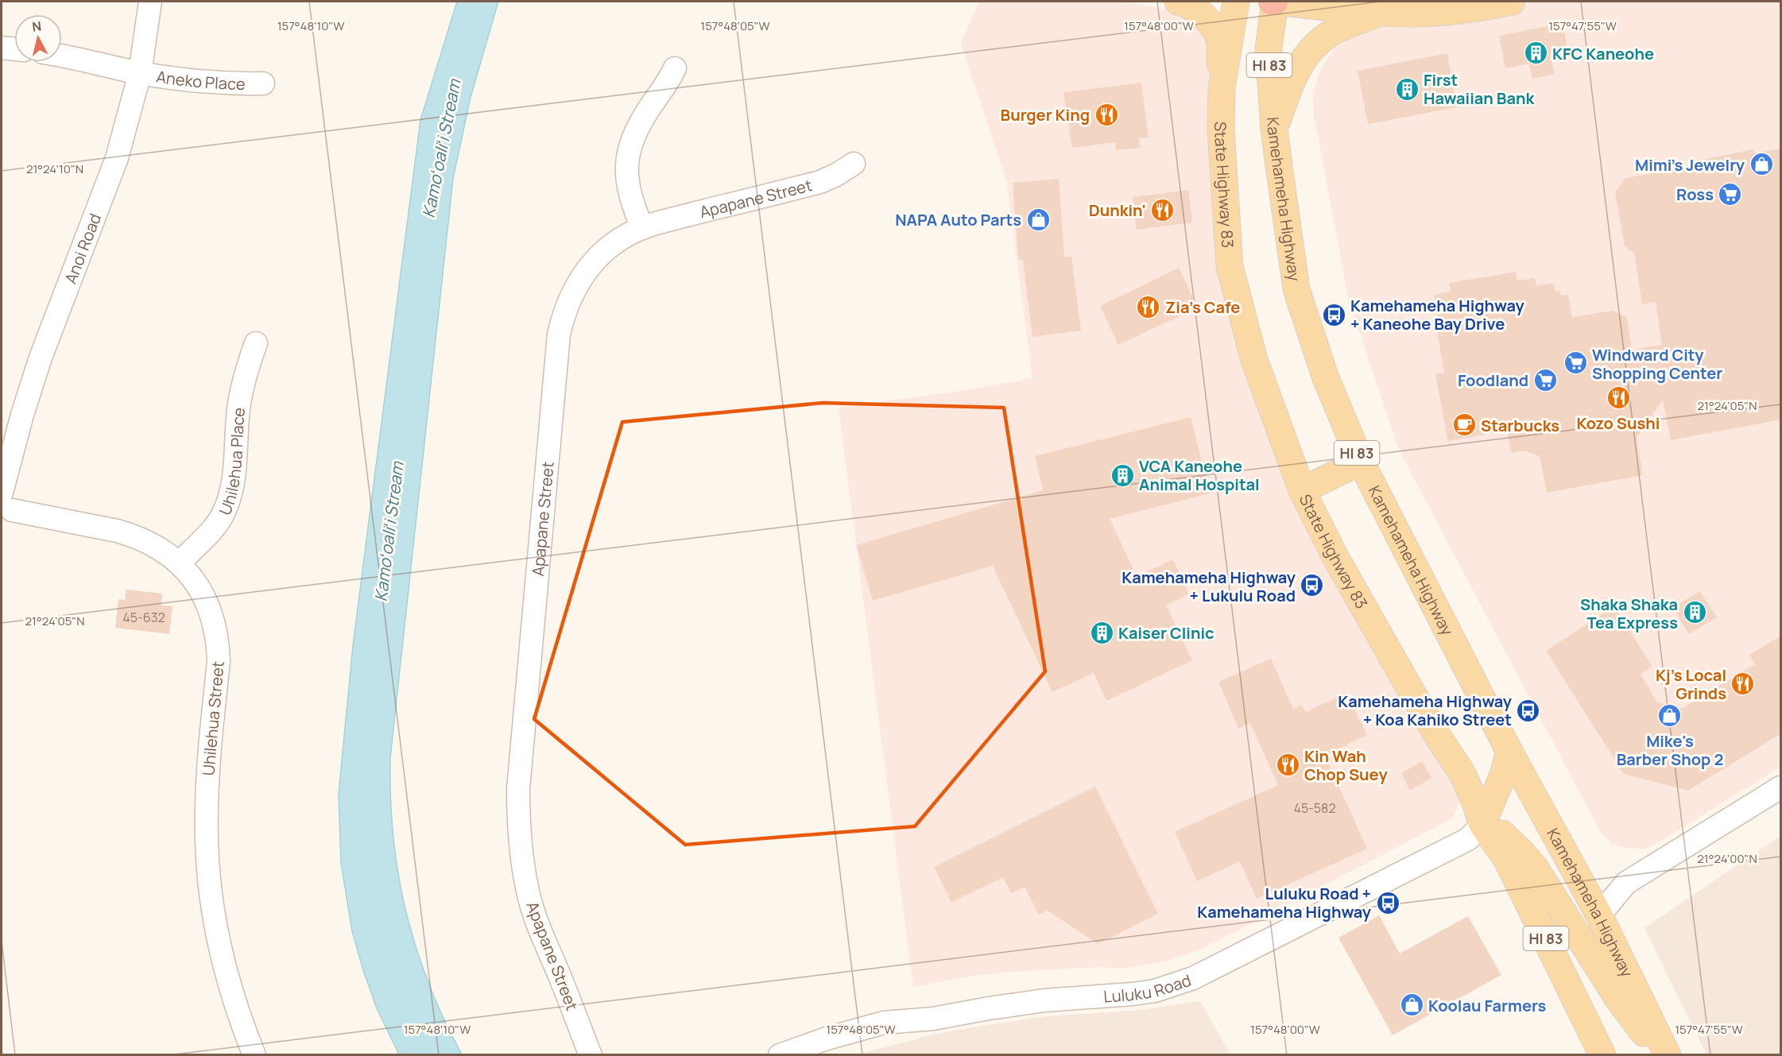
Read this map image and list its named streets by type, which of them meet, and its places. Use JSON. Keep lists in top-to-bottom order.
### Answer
{
  "streets": {
    "main road": ["HI 83", "State Highway 83", "Kamehameha Highway"],
    "street": [
      "Aneko Place",
      "Apapane Street",
      "Anoi Road",
      "Uhilehua Place",
      "Uhilehua Street",
      "Luluku Road"
    ]
  },
  "crossings": [
    ["HI 83", "State Highway 83"],
    ["Aneko Place", "Anoi Road"],
    ["State Highway 83", "Luluku Road"],
    ["Anoi Road", "Uhilehua Street"],
    ["Uhilehua Place", "Uhilehua Street"]
  ],
  "water": ["Kamoʻoaliʻi Stream"],
  "places": {
    "building": [
      "KFC Kaneohe",
      "First Hawaiian Bank",
      "VCA Kaneohe Animal Hospital",
      "Shaka Shaka Tea Express",
      "Kaiser Clinic"
    ],
    "restaurant": [
      "Burger King",
      "Dunkin'",
      "Zia's Cafe",
      "Kozo Sushi",
      "Kj's Local Grinds",
      "Kin Wah Chop Suey"
    ],
    "shop": [
      "Mimi's Jewelry",
      "NAPA Auto Parts",
      "Mike's Barber Shop 2",
      "Koolau Farmers"
    ],
    "supermarket": ["Ross", "Windward City Shopping Center", "Foodland"],
    "bus stop": [
      "Kamehameha Highway + Kaneohe Bay Drive",
      "Kamehameha Highway + Lukulu Road",
      "Kamehameha Highway + Koa Kahiko Street",
      "Luluku Road + Kamehameha Highway"
    ],
    "cafe": ["Starbucks"]
  },
  "house_numbers": ["45-632", "45-582"],
  "north": "top",
  "coordinates": [
    "157°48'10\"W",
    "157°48'05\"W",
    "157°48'00\"W",
    "157°47'55\"W",
    "21°24'10\"N",
    "21°24'05\"N",
    "21°24'00\"N"
  ]
}
